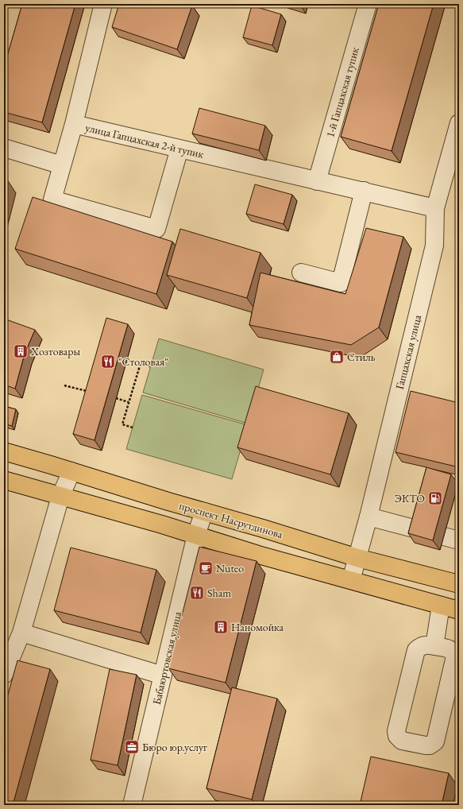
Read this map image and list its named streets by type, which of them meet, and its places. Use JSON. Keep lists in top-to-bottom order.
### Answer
{
  "streets": {
    "main road": ["проспект Насрутдинова"],
    "street": [
      "1-й Гапцахская тупик",
      "улица Гапцахская 2-й тупик",
      "Гапцахская улица",
      "Бабаюртовская улица"
    ]
  },
  "crossings": [
    ["1-й Гапцахская тупик", "улица Гапцахская 2-й тупик"],
    ["улица Гапцахская 2-й тупик", "Гапцахская улица"],
    ["Гапцахская улица", "проспект Насрутдинова"],
    ["проспект Насрутдинова", "Бабаюртовская улица"]
  ],
  "places": {
    "building": ["Хозтовары", "Наномойка"],
    "shop": ["Стиль"],
    "restaurant": ["\"Столовая\"", "Sham"],
    "fuel station": ["ЭКТО"],
    "cafe": ["Nuteo"],
    "office": ["Бюро юр.услуг"]
  }
}
